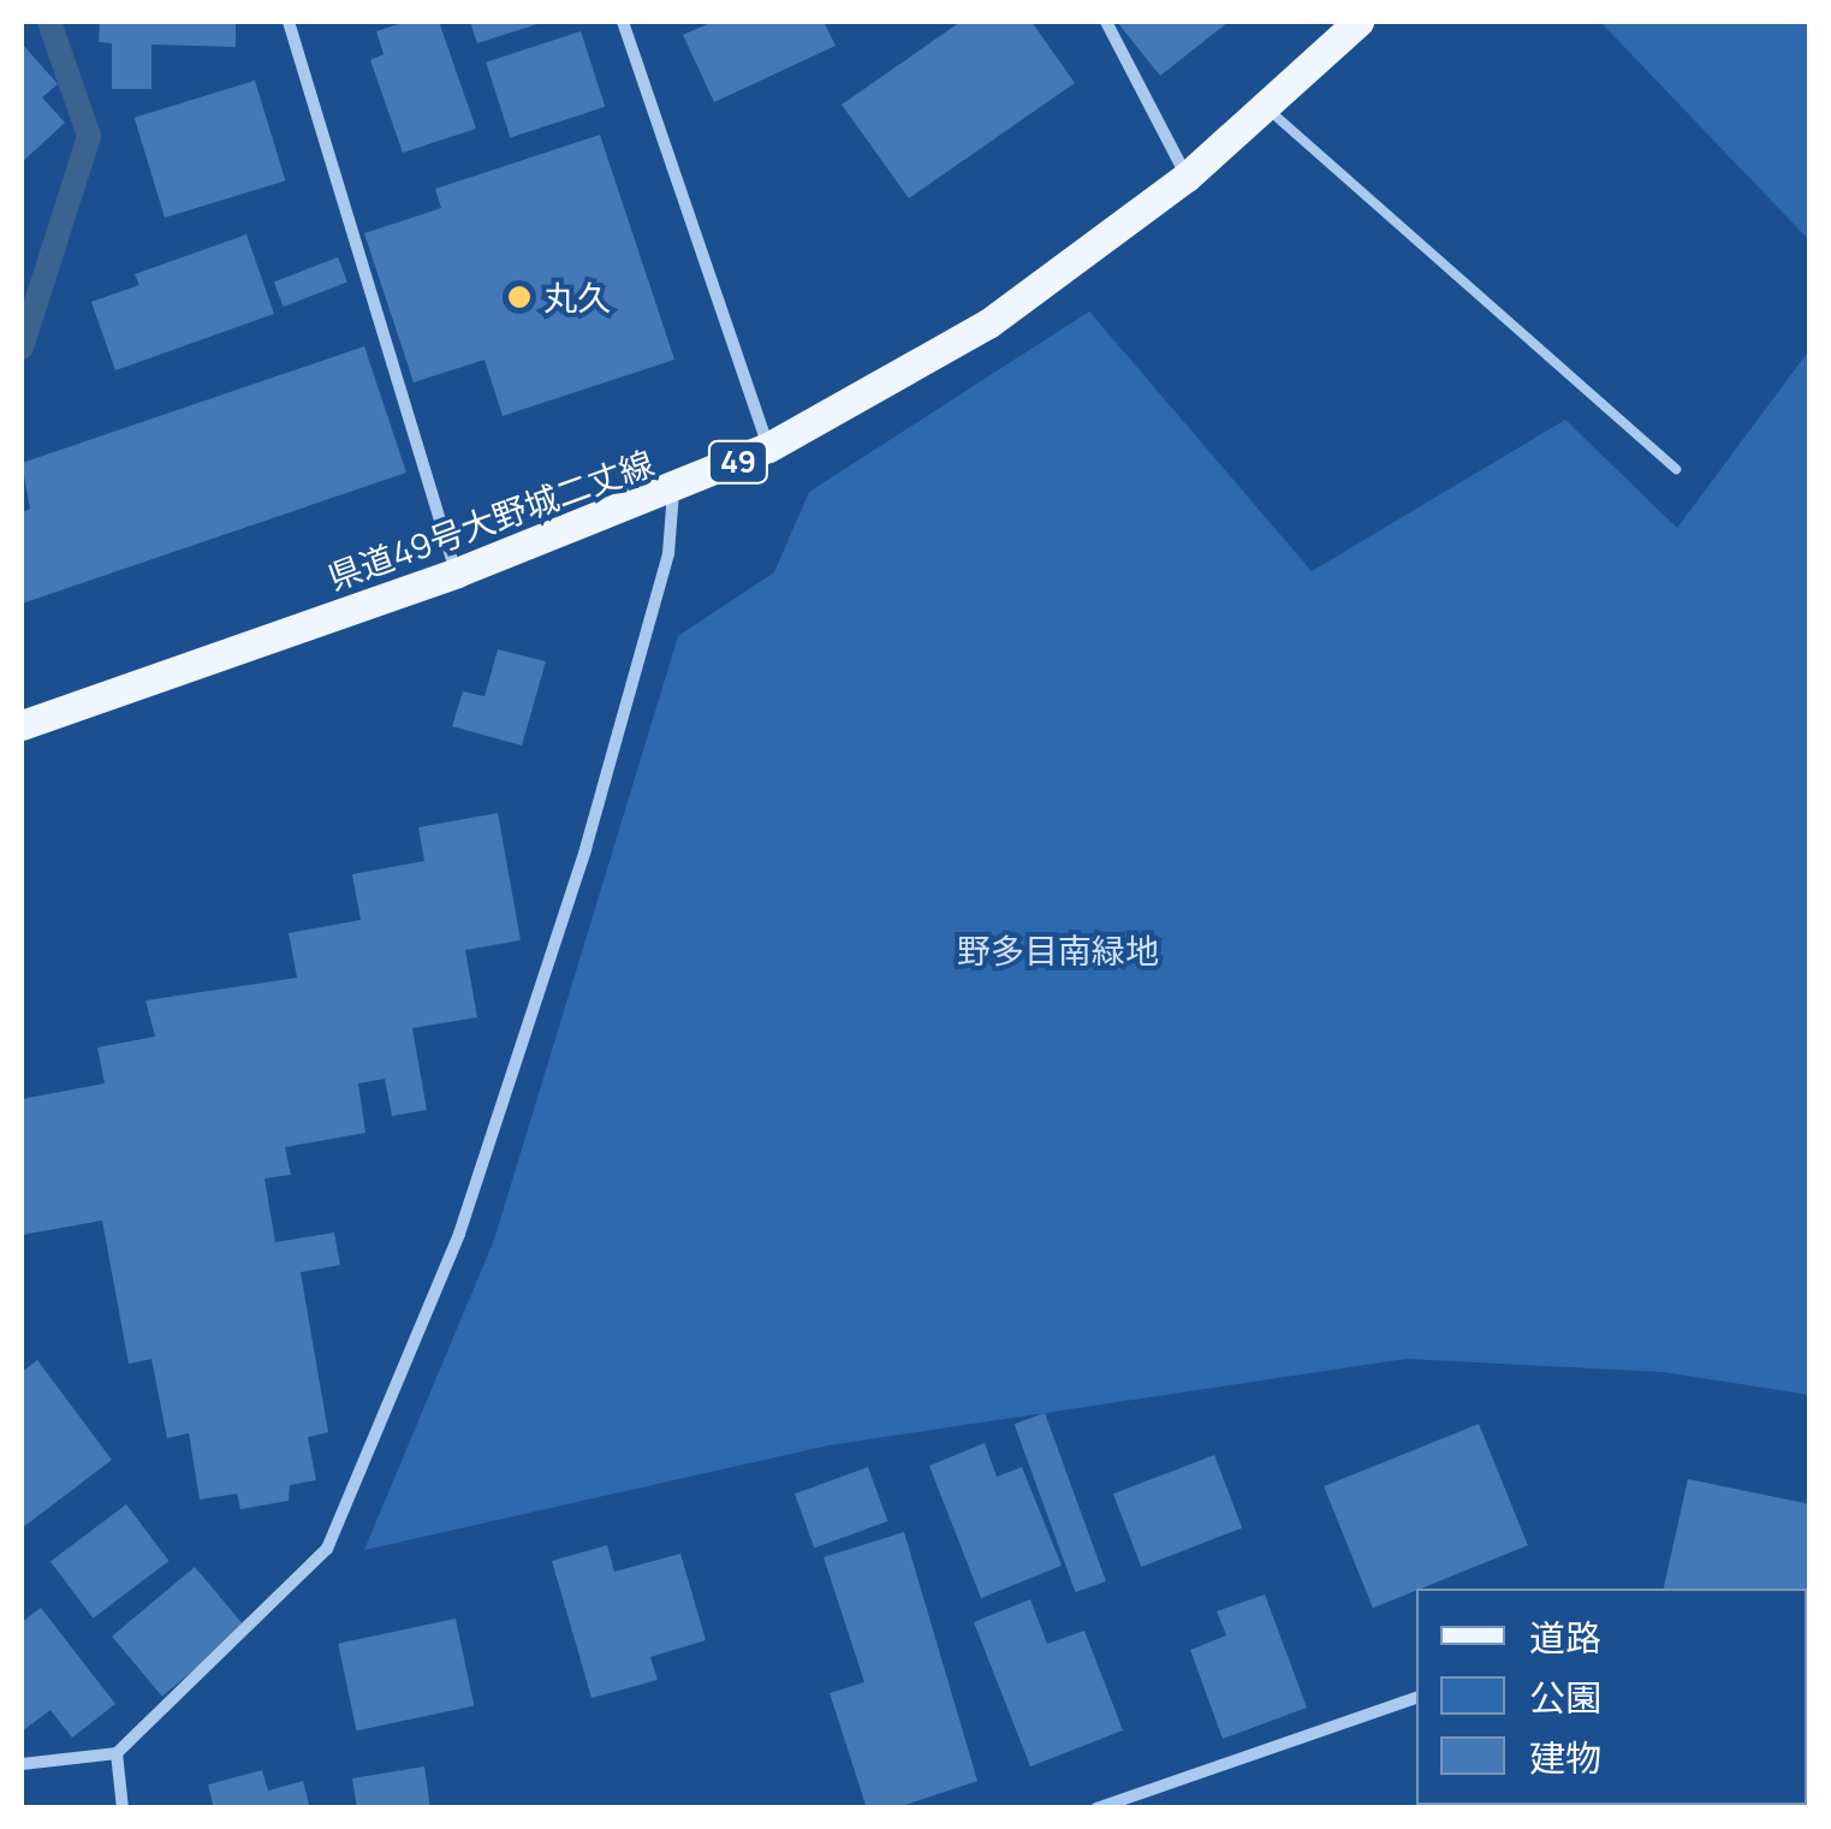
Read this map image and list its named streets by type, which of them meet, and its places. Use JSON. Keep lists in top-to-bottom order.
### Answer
{
  "streets": {
    "main road": ["49", "県道49号大野城二丈線"]
  },
  "parks": ["野多目南緑地"],
  "places": ["丸久"],
  "legend": ["道路", "公園", "建物"]
}
